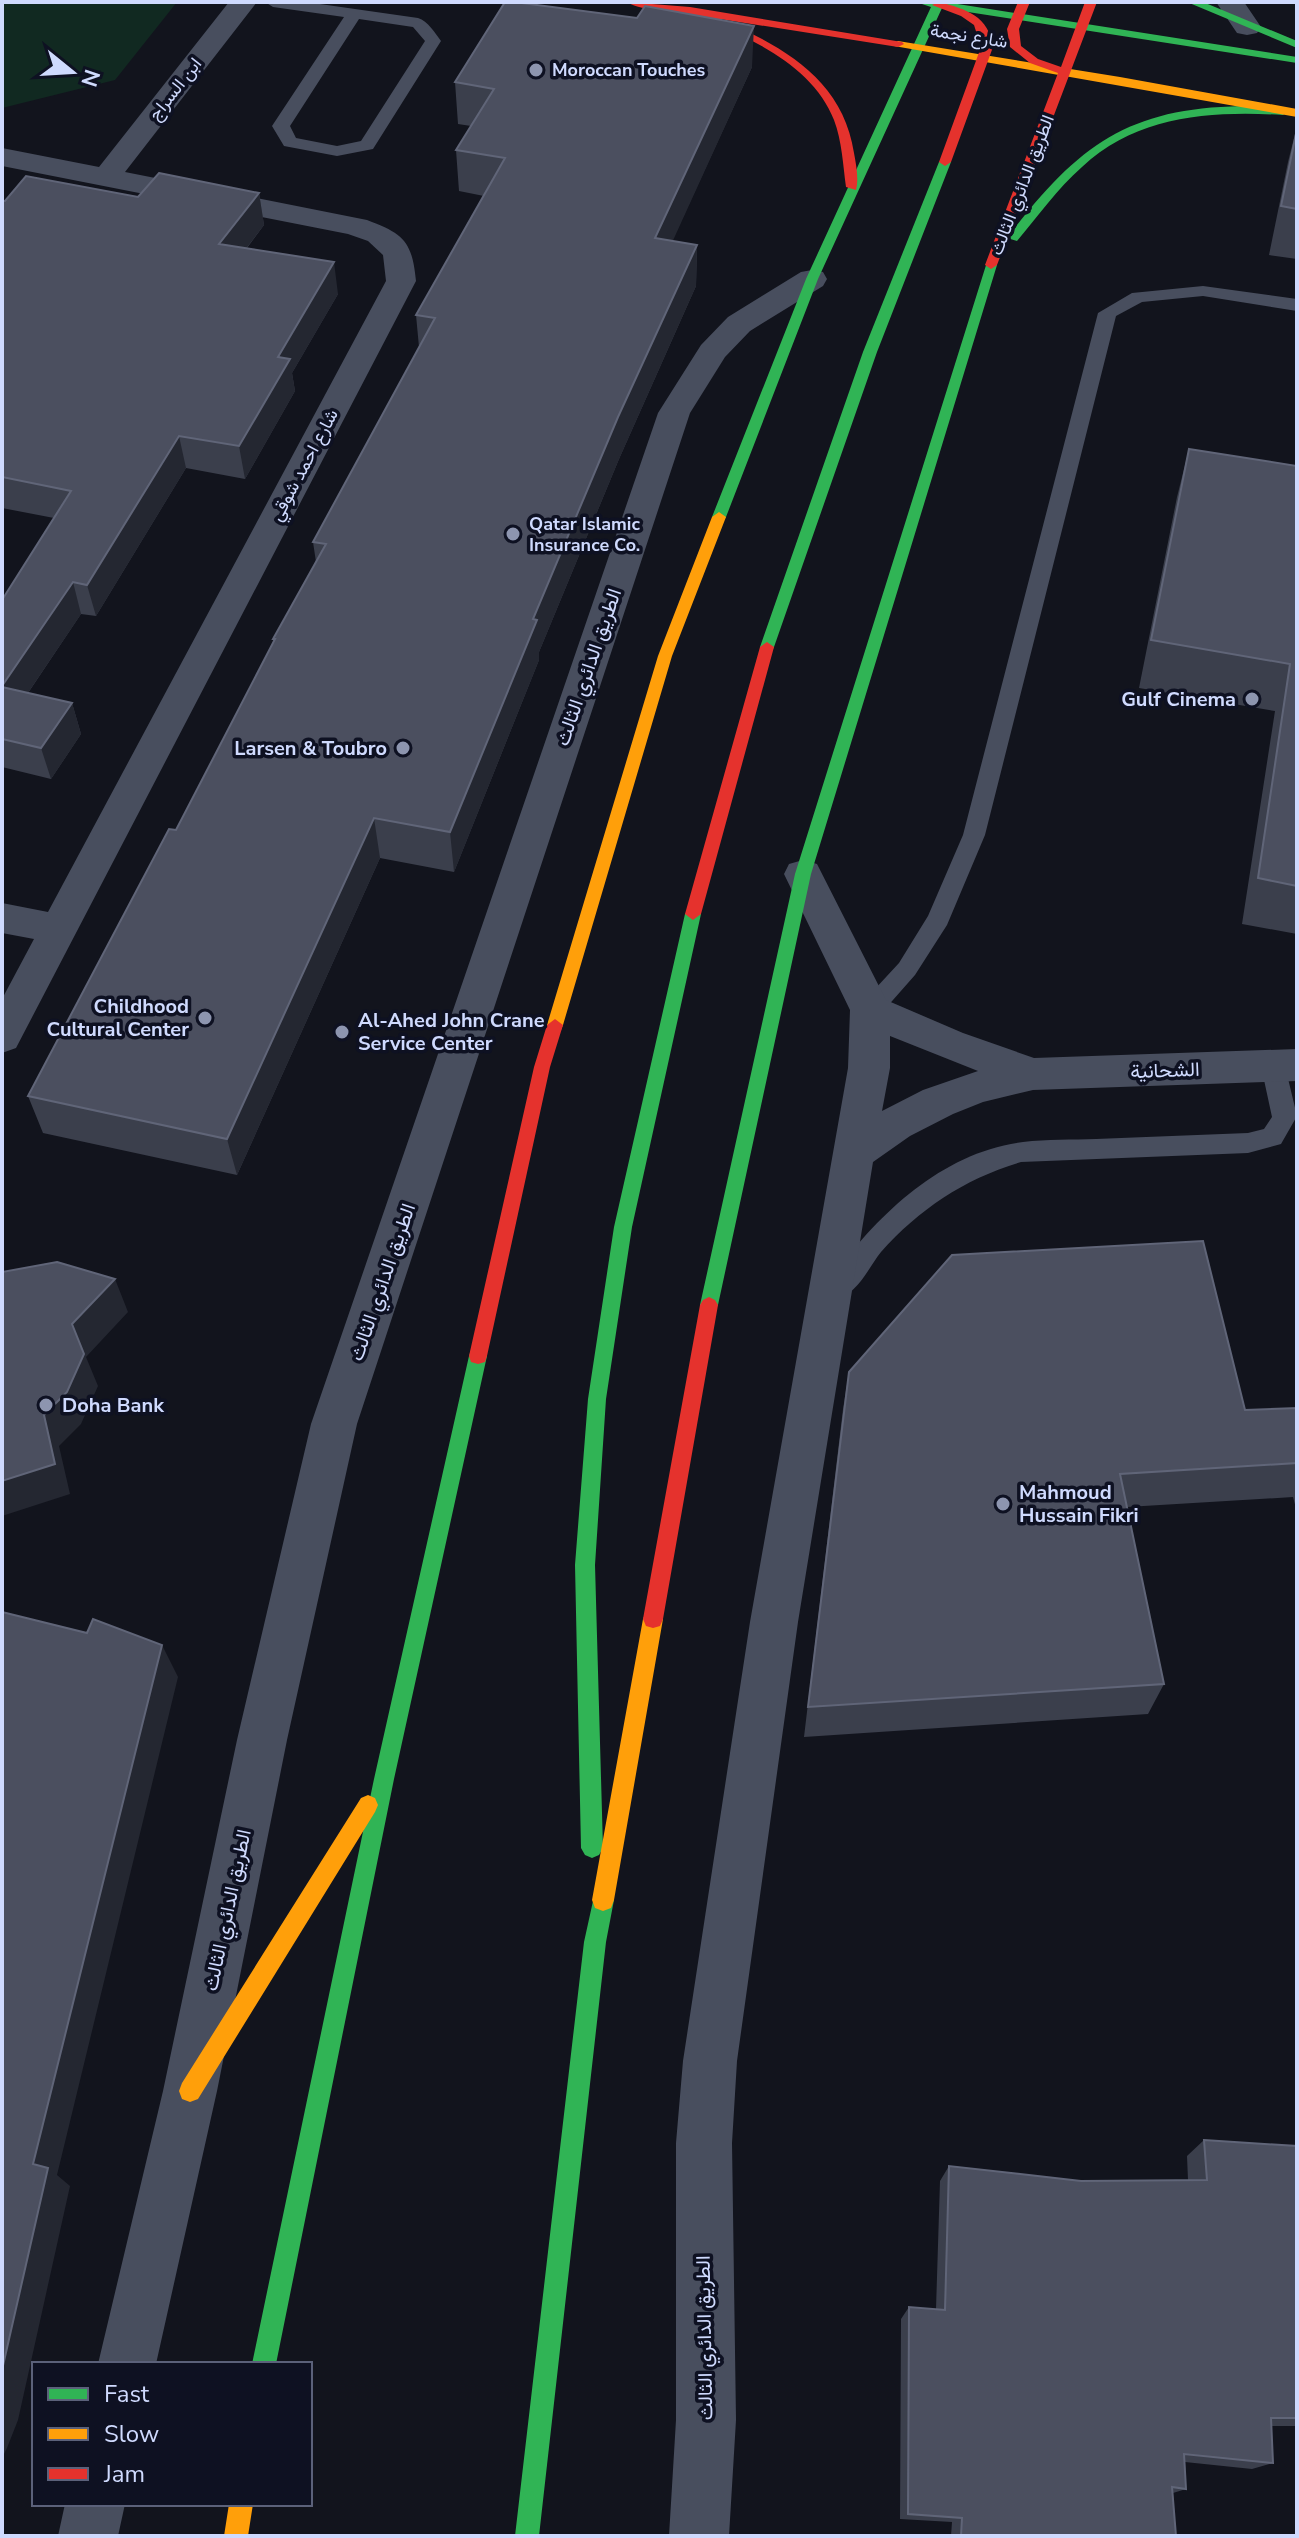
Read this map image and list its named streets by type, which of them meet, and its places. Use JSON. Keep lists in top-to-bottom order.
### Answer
{
  "streets": {
    "main road": ["شارع نجمة", "الطريق الدائري الثالث"],
    "street": ["ابن السراج", "شارع احمد شوقي", "الشحانية"]
  },
  "crossings": [
    ["شارع نجمة", "الطريق الدائري الثالث"],
    ["ابن السراج", "شارع احمد شوقي"],
    ["الطريق الدائري الثالث", "الشحانية"]
  ],
  "places": [
    "Moroccan Touches",
    "Qatar Islamic Insurance Co.",
    "Gulf Cinema",
    "Larsen & Toubro",
    "Childhood Cultural Center",
    "Al-Ahed John Crane Service Center",
    "Doha Bank",
    "Mahmoud Hussain Fikri"
  ],
  "legend": ["Fast", "Slow", "Jam"],
  "north": "right"
}
